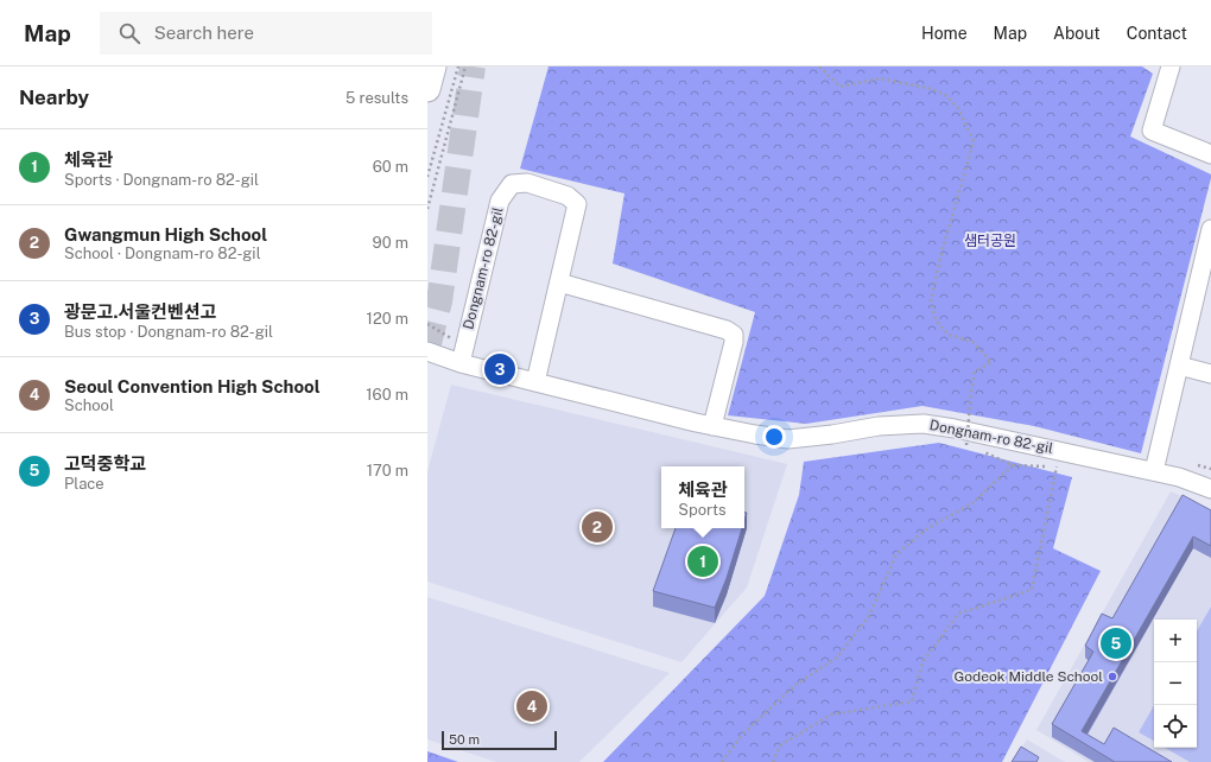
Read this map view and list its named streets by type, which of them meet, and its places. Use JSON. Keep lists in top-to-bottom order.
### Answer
{
  "streets": {
    "street": ["Dongnam-ro 82-gil"]
  },
  "parks": ["샘터공원"],
  "places": ["Godeok Middle School"],
  "scale_bar": "50 m",
  "page": {
    "header": "Map",
    "search": "Search here",
    "nav": [
      "Home",
      "Map",
      "About",
      "Contact"
    ],
    "heading": ["Nearby", "5 results"],
    "list": [
      {
        "mark": "1",
        "name": "체육관",
        "note": "Sports · Dongnam-ro 82-gil",
        "value": "60 m"
      },
      {
        "mark": "2",
        "name": "Gwangmun High School",
        "note": "School · Dongnam-ro 82-gil",
        "value": "90 m"
      },
      {
        "mark": "3",
        "name": "광문고.서울컨벤션고",
        "note": "Bus stop · Dongnam-ro 82-gil",
        "value": "120 m"
      },
      {
        "mark": "4",
        "name": "Seoul Convention High School",
        "note": "School",
        "value": "160 m"
      },
      {
        "mark": "5",
        "name": "고덕중학교",
        "note": "Place",
        "value": "170 m"
      }
    ],
    "pins": [
      "3",
      "2",
      "1",
      "5",
      "4"
    ],
    "popup": ["체육관", "Sports"],
    "map_buttons": ["+", "−"],
    "scale": "50 m"
  }
}
